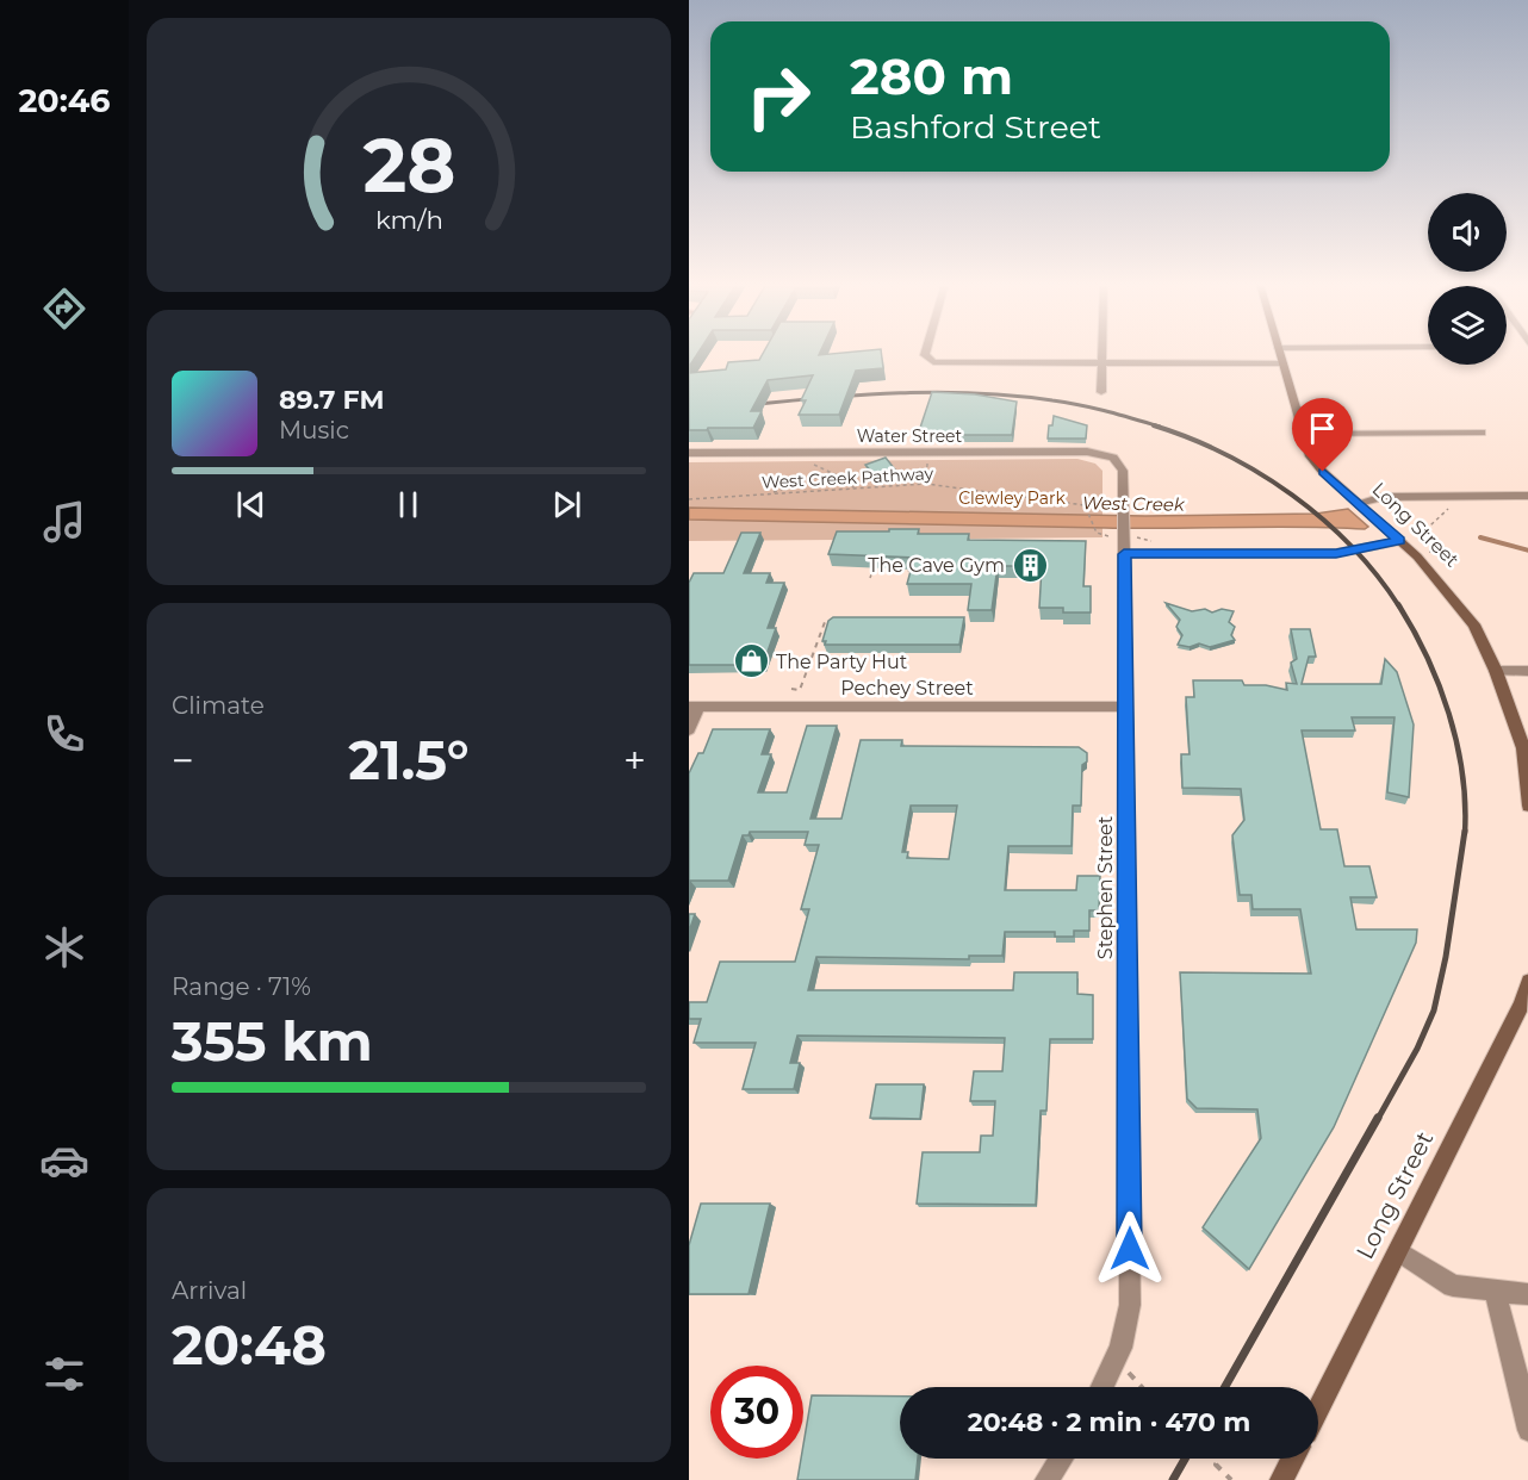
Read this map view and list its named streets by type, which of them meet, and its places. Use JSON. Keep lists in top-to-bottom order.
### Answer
{
  "streets": {
    "street": [
      "Water Street",
      "Long Street",
      "Pechey Street",
      "Stephen Street"
    ],
    "path": ["West Creek Pathway"]
  },
  "crossings": [
    ["Water Street", "Stephen Street"],
    ["Pechey Street", "Stephen Street"]
  ],
  "water": ["West Creek"],
  "parks": ["Clewley Park"],
  "places": {
    "building": ["The Cave Gym"],
    "shop": ["The Party Hut"]
  },
  "page": {
    "tabs": "20:46",
    "turn": ["280 m", "Bashford Street"],
    "song": ["89.7 FM", "Music"],
    "tile": [
      "Climate",
      ["Range · 71%", "355 km"],
      ["Arrival", "20:48"]
    ],
    "heat": ["−", "21.5°", "+"],
    "limit": "30",
    "trip": "20:48 · 2 min · 470 m",
    "gauge": ["28", "km/h"]
  }
}
